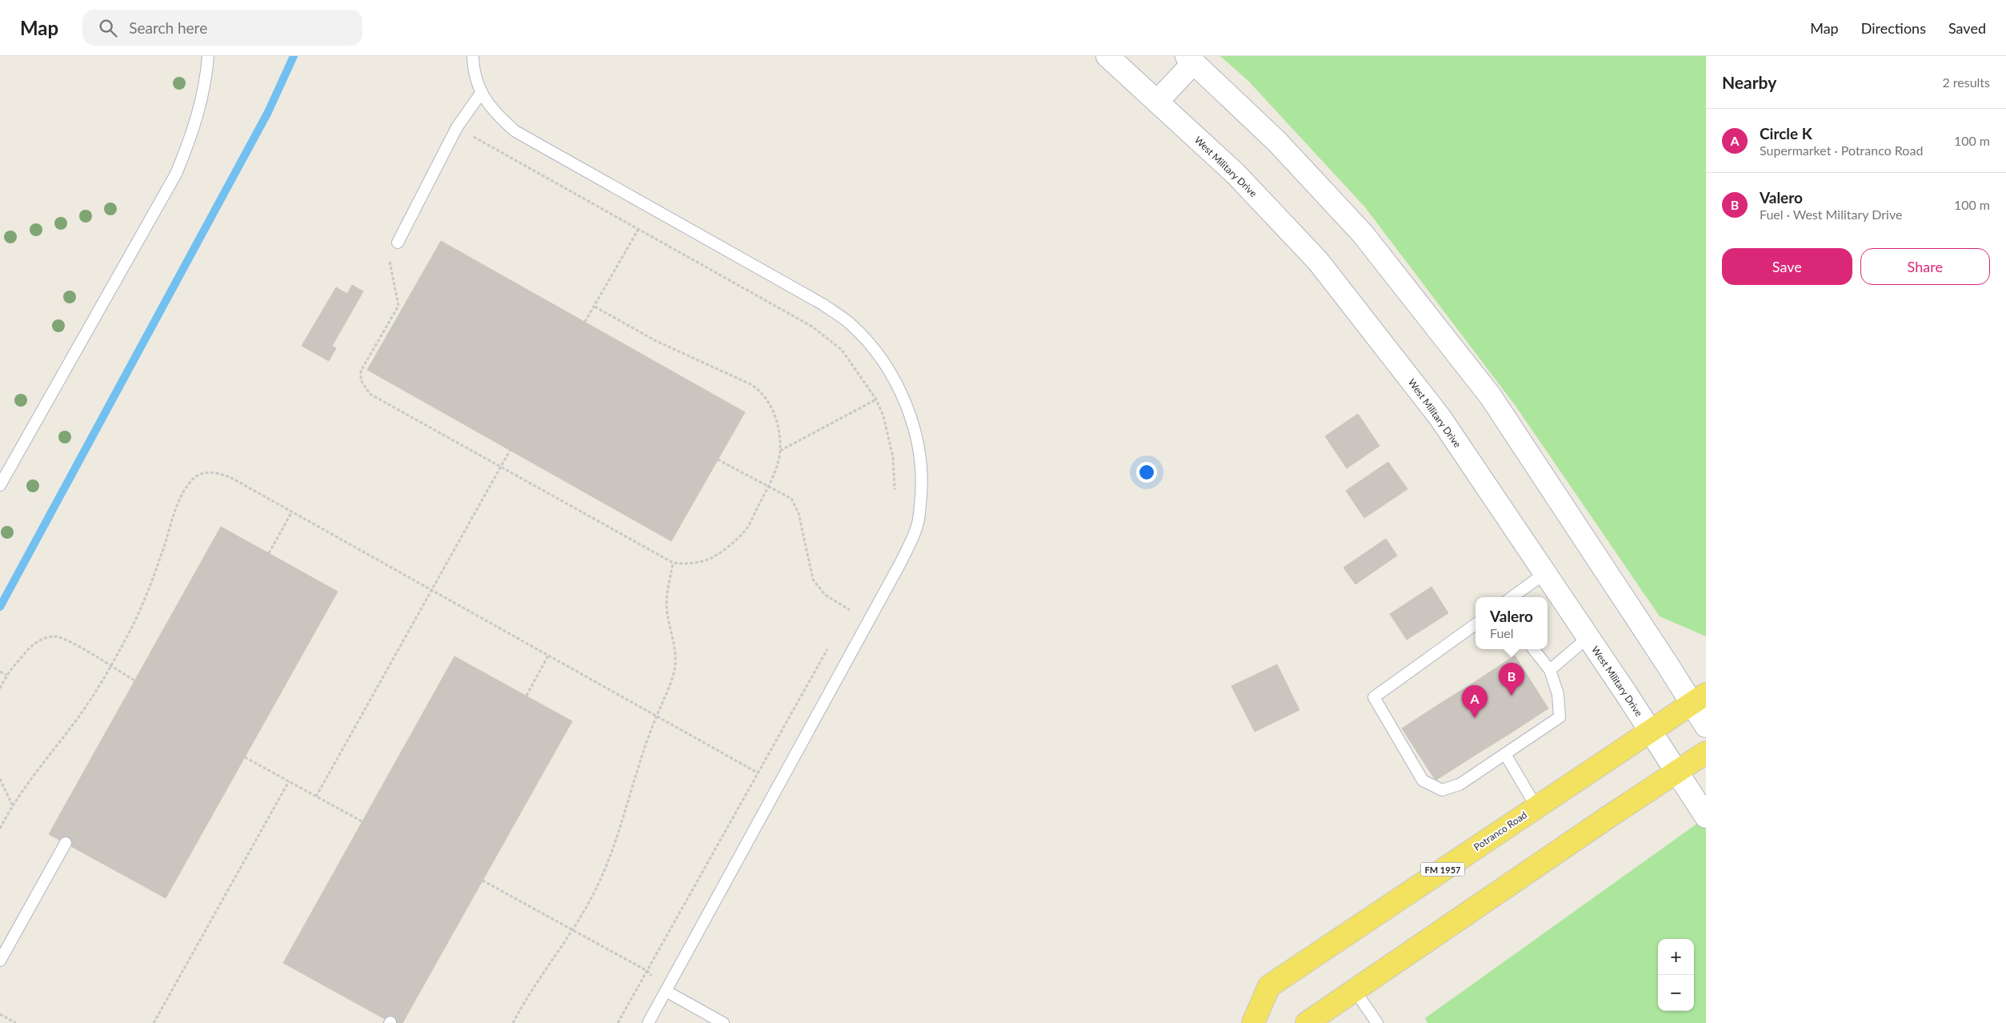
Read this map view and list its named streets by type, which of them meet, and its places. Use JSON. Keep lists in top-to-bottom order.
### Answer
{
  "streets": {
    "main road": ["West Military Drive", "Potranco Road", "FM 1957"]
  },
  "crossings": [
    ["West Military Drive", "Potranco Road"]
  ],
  "page": {
    "header": "Map",
    "search": "Search here",
    "nav": ["Map", "Directions", "Saved"],
    "heading": ["Nearby", "2 results"],
    "list": [
      {
        "mark": "A",
        "name": "Circle K",
        "note": "Supermarket · Potranco Road",
        "value": "100 m"
      },
      {
        "mark": "B",
        "name": "Valero",
        "note": "Fuel · West Military Drive",
        "value": "100 m"
      }
    ],
    "buttons": ["Save", "Share"],
    "popup": ["Valero", "Fuel"],
    "pins": ["B", "A"],
    "map_buttons": ["+", "−"]
  }
}
